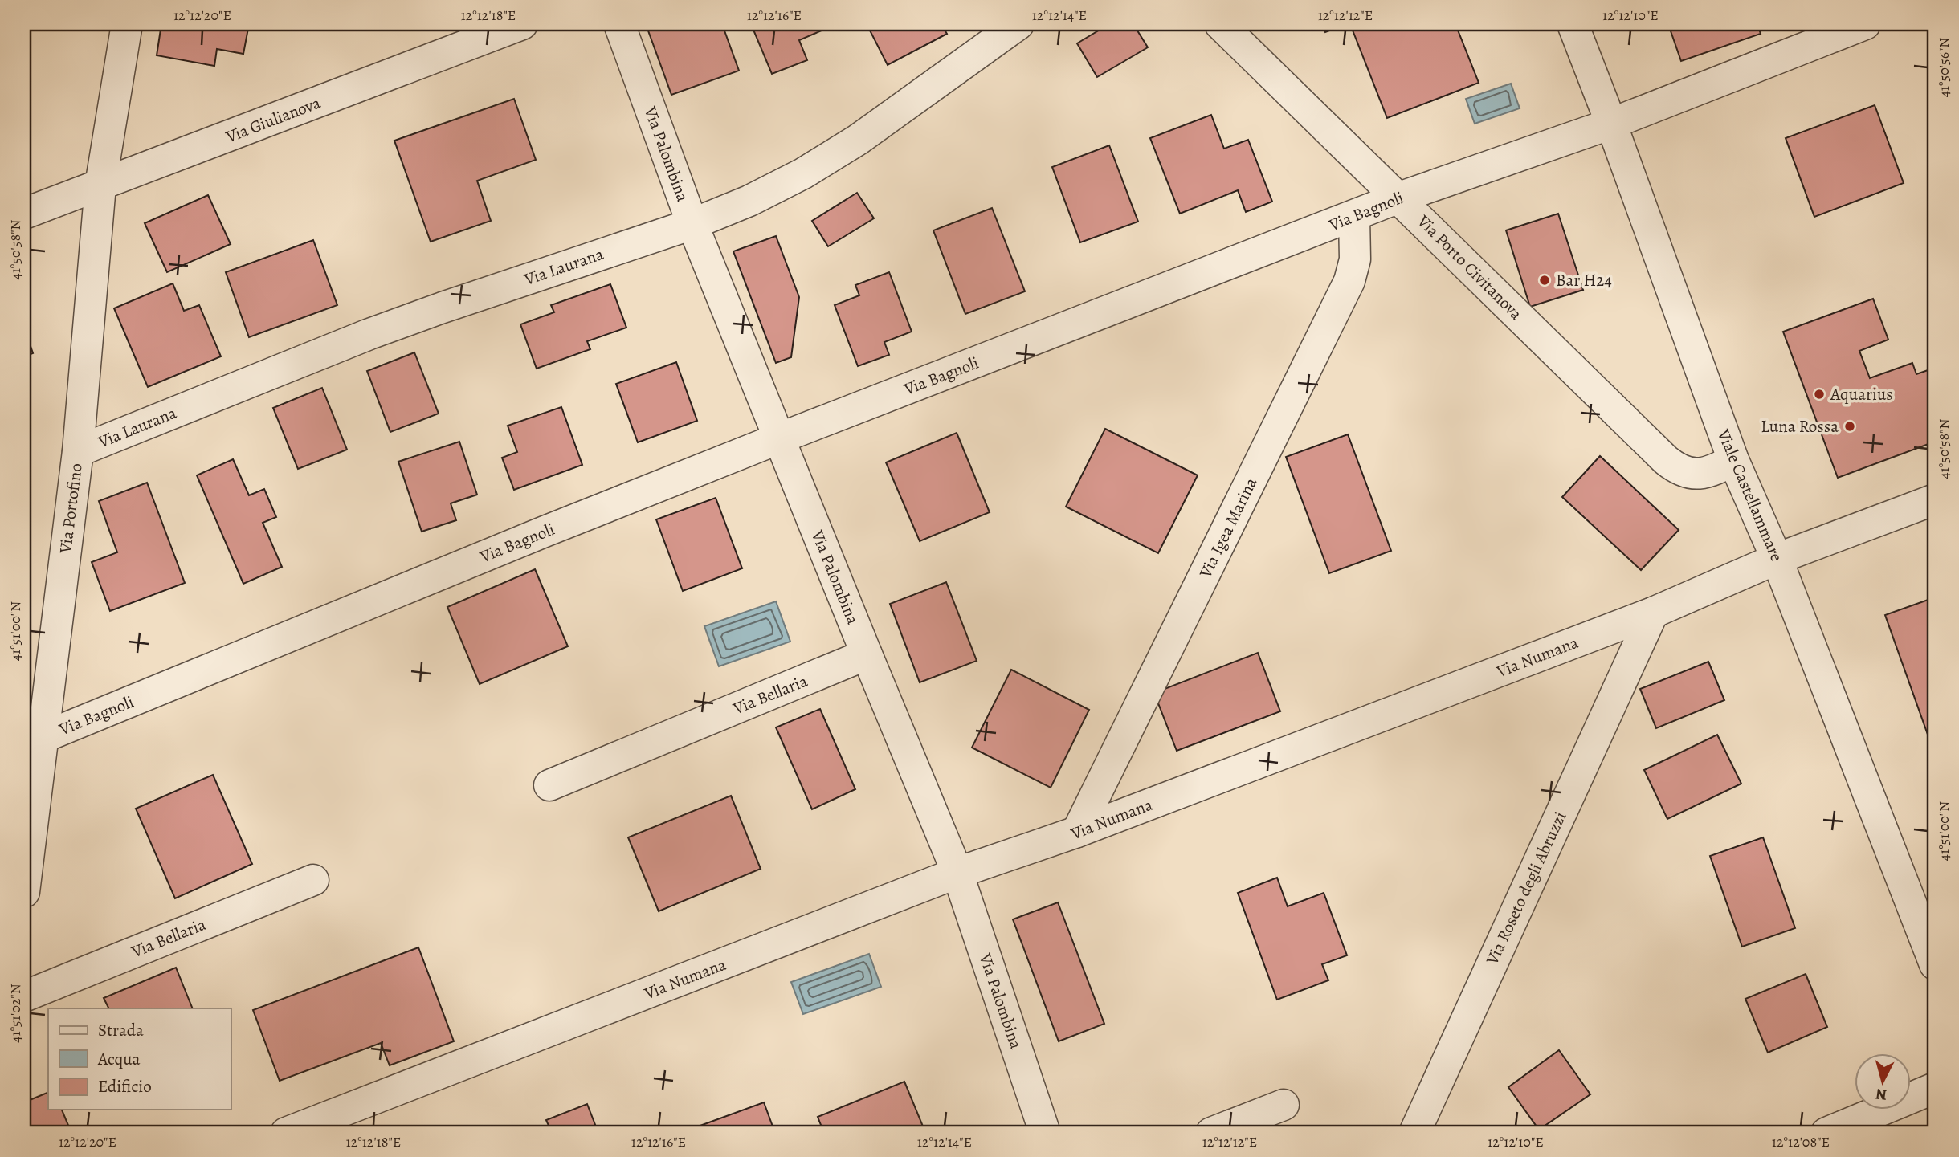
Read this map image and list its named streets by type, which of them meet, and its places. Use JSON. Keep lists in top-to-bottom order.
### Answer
{
  "streets": {
    "street": [
      "Via Giulianova",
      "Via Palombina",
      "Via Bagnoli",
      "Via Laurana",
      "Via Porto Civitanova",
      "Viale Castellammare",
      "Via Portofino",
      "Via Igea Marina",
      "Via Numana",
      "Via Bellaria",
      "Via Roseto degli Abruzzi"
    ]
  },
  "crossings": [
    ["Via Giulianova", "Via Portofino"],
    ["Via Palombina", "Via Bagnoli"],
    ["Via Palombina", "Via Laurana"],
    ["Via Palombina", "Via Numana"],
    ["Via Palombina", "Via Bellaria"],
    ["Via Bagnoli", "Via Porto Civitanova"],
    ["Via Bagnoli", "Viale Castellammare"],
    ["Via Bagnoli", "Via Portofino"],
    ["Via Bagnoli", "Via Igea Marina"],
    ["Via Laurana", "Via Portofino"],
    ["Via Porto Civitanova", "Viale Castellammare"],
    ["Viale Castellammare", "Via Numana"],
    ["Via Igea Marina", "Via Numana"],
    ["Via Numana", "Via Roseto degli Abruzzi"]
  ],
  "places": ["Bar H24", "Aquarius", "Luna Rossa"],
  "legend": ["Strada", "Acqua", "Edificio"],
  "north": "bottom",
  "coordinates": [
    "12°12'20\"E",
    "12°12'18\"E",
    "12°12'16\"E",
    "12°12'14\"E",
    "12°12'12\"E",
    "12°12'10\"E",
    "41°50'56\"N",
    "41°50'58\"N",
    "41°51'00\"N",
    "41°51'02\"N",
    "12°12'08\"E"
  ]
}
